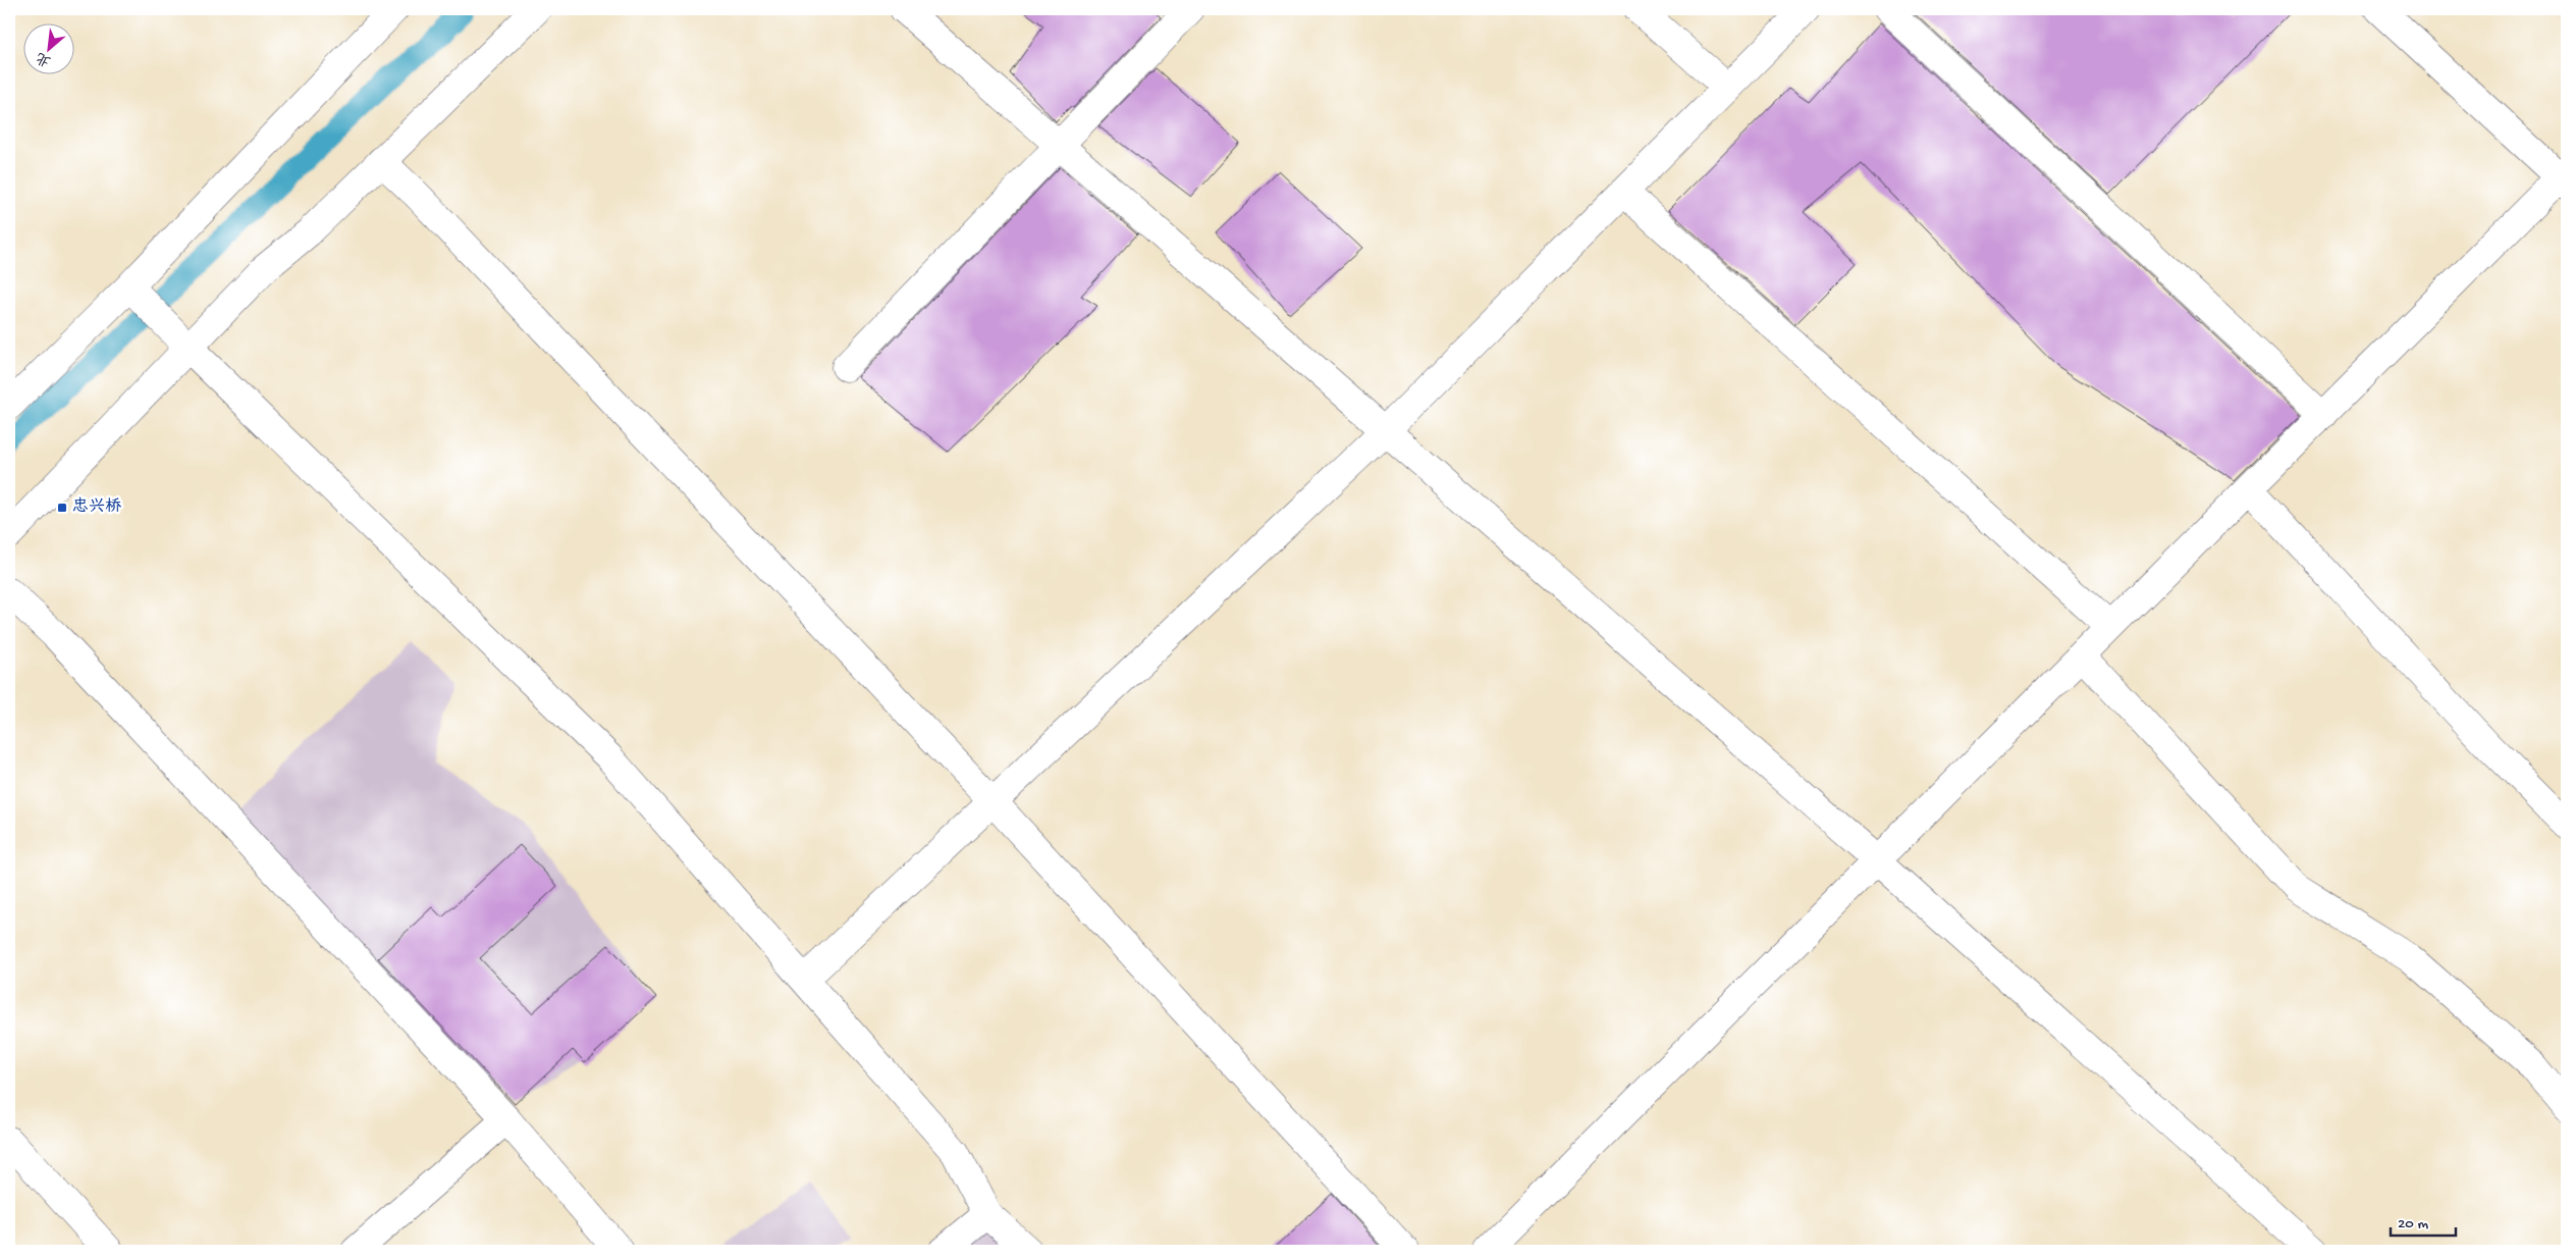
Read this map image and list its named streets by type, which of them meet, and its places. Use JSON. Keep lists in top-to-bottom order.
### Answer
{
  "places": {
    "transit": ["忠兴桥"]
  },
  "scale_bar": "20 m",
  "north": "bottom left"
}
